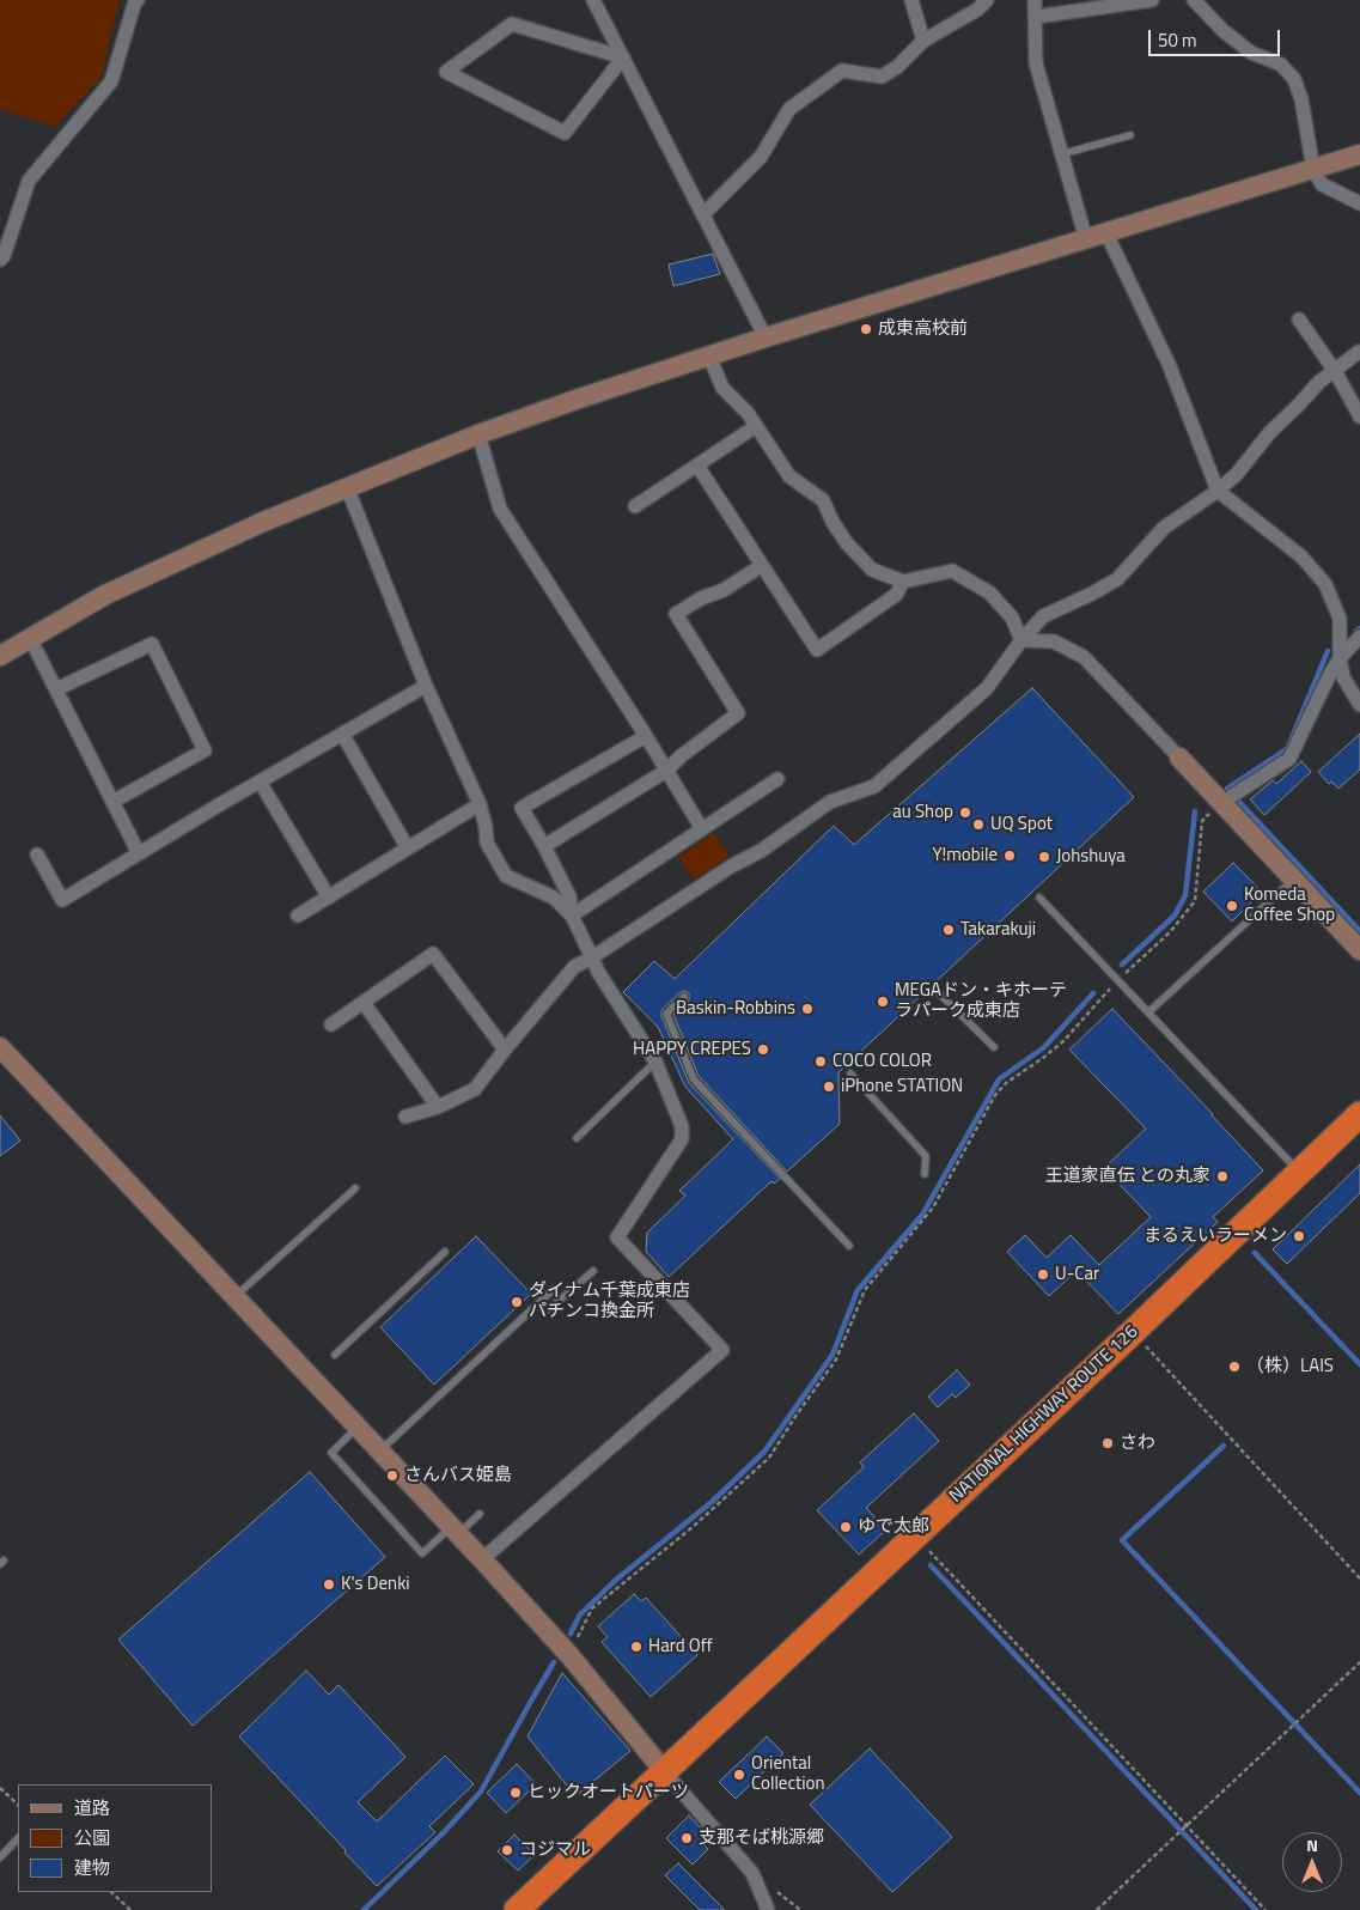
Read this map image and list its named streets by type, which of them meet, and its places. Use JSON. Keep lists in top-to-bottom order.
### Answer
{
  "streets": {
    "highway": ["NATIONAL HIGHWAY ROUTE 126"]
  },
  "places": [
    "成東高校前",
    "au Shop",
    "UQ Spot",
    "Y!mobile",
    "Johshuya",
    "Komeda Coffee Shop",
    "Takarakuji",
    "MEGAドン・キホーテ ラパーク成東店",
    "Baskin-Robbins",
    "HAPPY CREPES",
    "COCO COLOR",
    "iPhone STATION",
    "王道家直伝 との丸家",
    "まるえいラーメン",
    "U-Car",
    "ダイナム千葉成東店 パチンコ換金所",
    "（株）LAIS",
    "さわ",
    "さんバス姫島",
    "ゆで太郎",
    "K's Denki",
    "Hard Off",
    "Oriental Collection",
    "ヒックオートパーツ",
    "支那そば桃源郷",
    "コジマル"
  ],
  "legend": ["道路", "公園", "建物"],
  "scale_bar": "50 m",
  "north": "top"
}
